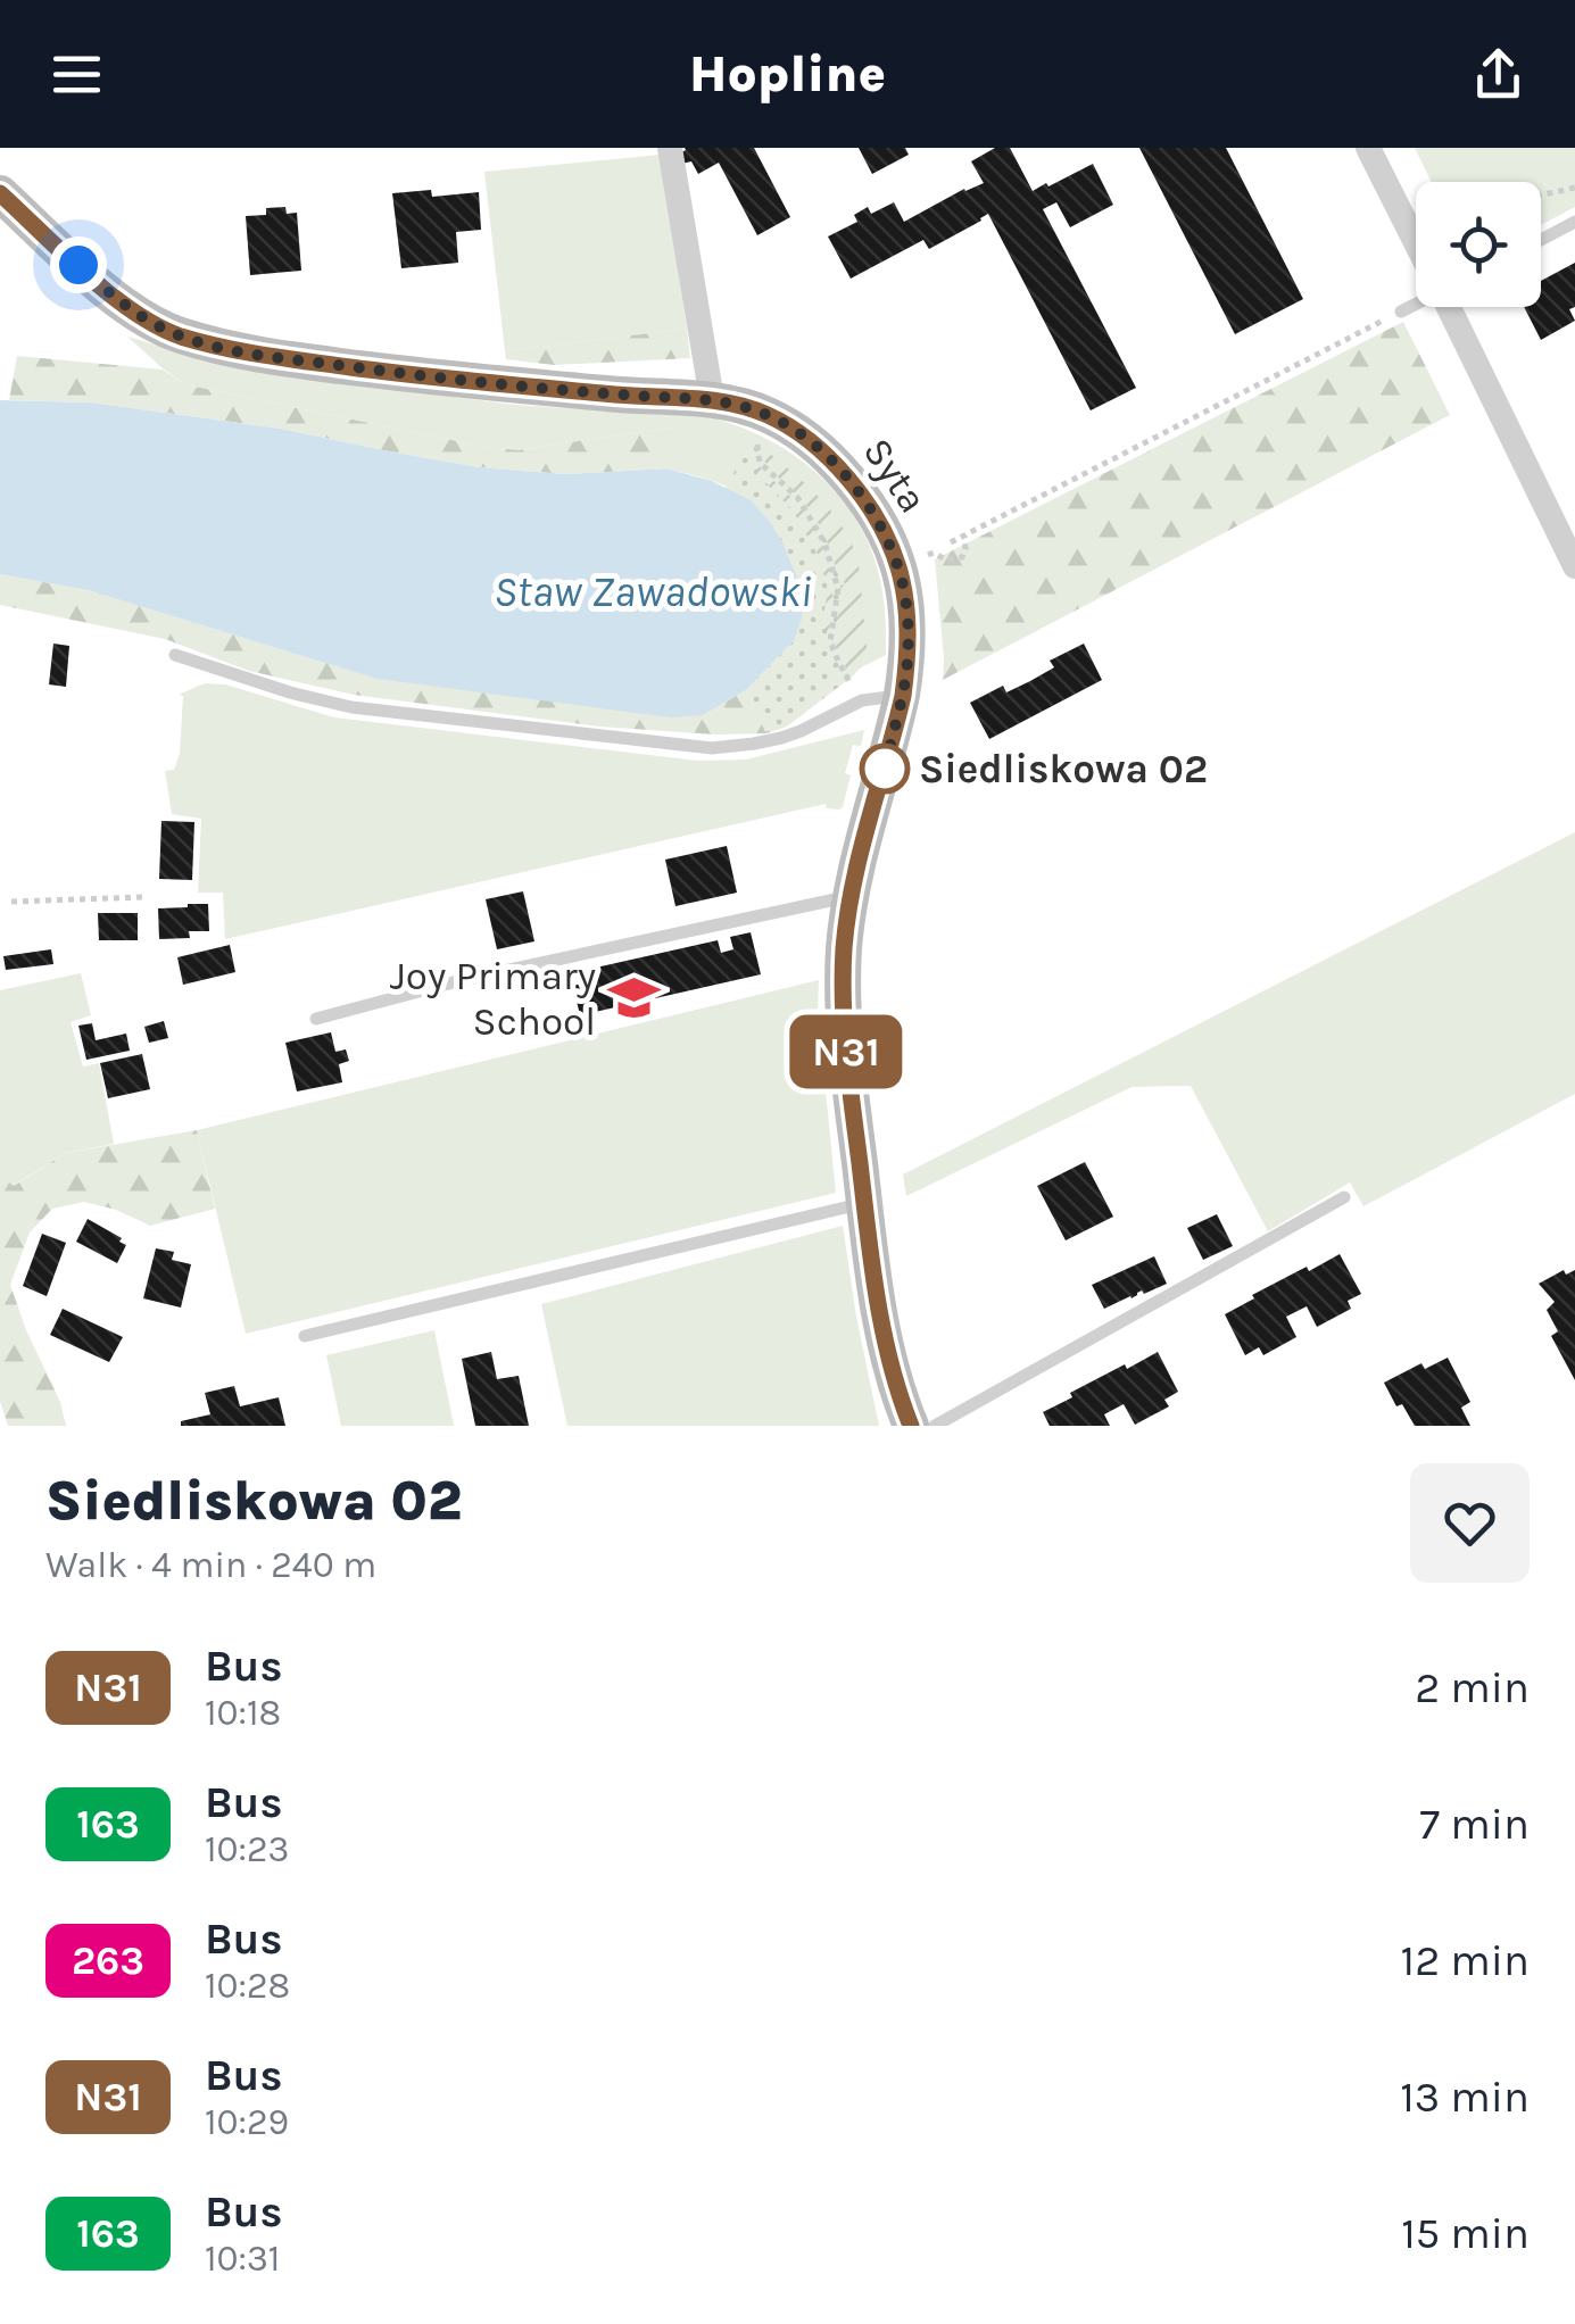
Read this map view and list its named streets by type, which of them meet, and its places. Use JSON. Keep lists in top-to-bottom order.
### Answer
{
  "streets": {
    "street": ["Syta"]
  },
  "water": ["Staw Zawadowski"],
  "places": {
    "other": ["Siedliskowa 02"],
    "school or university": ["Joy Primary School"]
  },
  "lines": ["bus line N31"],
  "page": {
    "header": "Hopline",
    "on_map": "N31",
    "heading": ["Siedliskowa 02", "Walk · 4 min · 240 m"],
    "list": [
      {
        "mark": "N31",
        "name": "Bus",
        "note": "10:18",
        "value": "2 min"
      },
      {
        "mark": "163",
        "name": "Bus",
        "note": "10:23",
        "value": "7 min"
      },
      {
        "mark": "263",
        "name": "Bus",
        "note": "10:28",
        "value": "12 min"
      },
      {
        "mark": "N31",
        "name": "Bus",
        "note": "10:29",
        "value": "13 min"
      },
      {
        "mark": "163",
        "name": "Bus",
        "note": "10:31",
        "value": "15 min"
      }
    ]
  }
}
